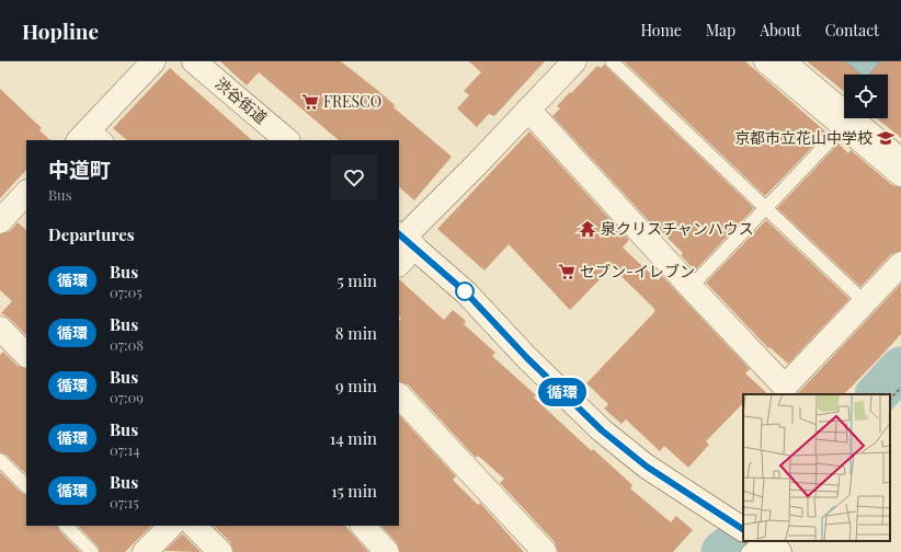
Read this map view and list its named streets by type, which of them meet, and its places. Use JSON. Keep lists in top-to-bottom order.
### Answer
{
  "streets": {
    "street": ["渋谷街道"]
  },
  "places": {
    "supermarket": ["FRESCO", "セブン-イレブン"],
    "school or university": ["京都市立花山中学校"],
    "temple": ["泉クリスチャンハウス"]
  },
  "lines": ["bus line 循環"],
  "page": {
    "header": "Hopline",
    "nav": [
      "Home",
      "Map",
      "About",
      "Contact"
    ],
    "on_map": "循環",
    "heading": [
      ["中道町", "Bus"],
      "Departures"
    ],
    "list": [
      {
        "mark": "循環",
        "name": "Bus",
        "note": "07:05",
        "value": "5 min"
      },
      {
        "mark": "循環",
        "name": "Bus",
        "note": "07:08",
        "value": "8 min"
      },
      {
        "mark": "循環",
        "name": "Bus",
        "note": "07:09",
        "value": "9 min"
      },
      {
        "mark": "循環",
        "name": "Bus",
        "note": "07:14",
        "value": "14 min"
      },
      {
        "mark": "循環",
        "name": "Bus",
        "note": "07:15",
        "value": "15 min"
      }
    ]
  }
}
